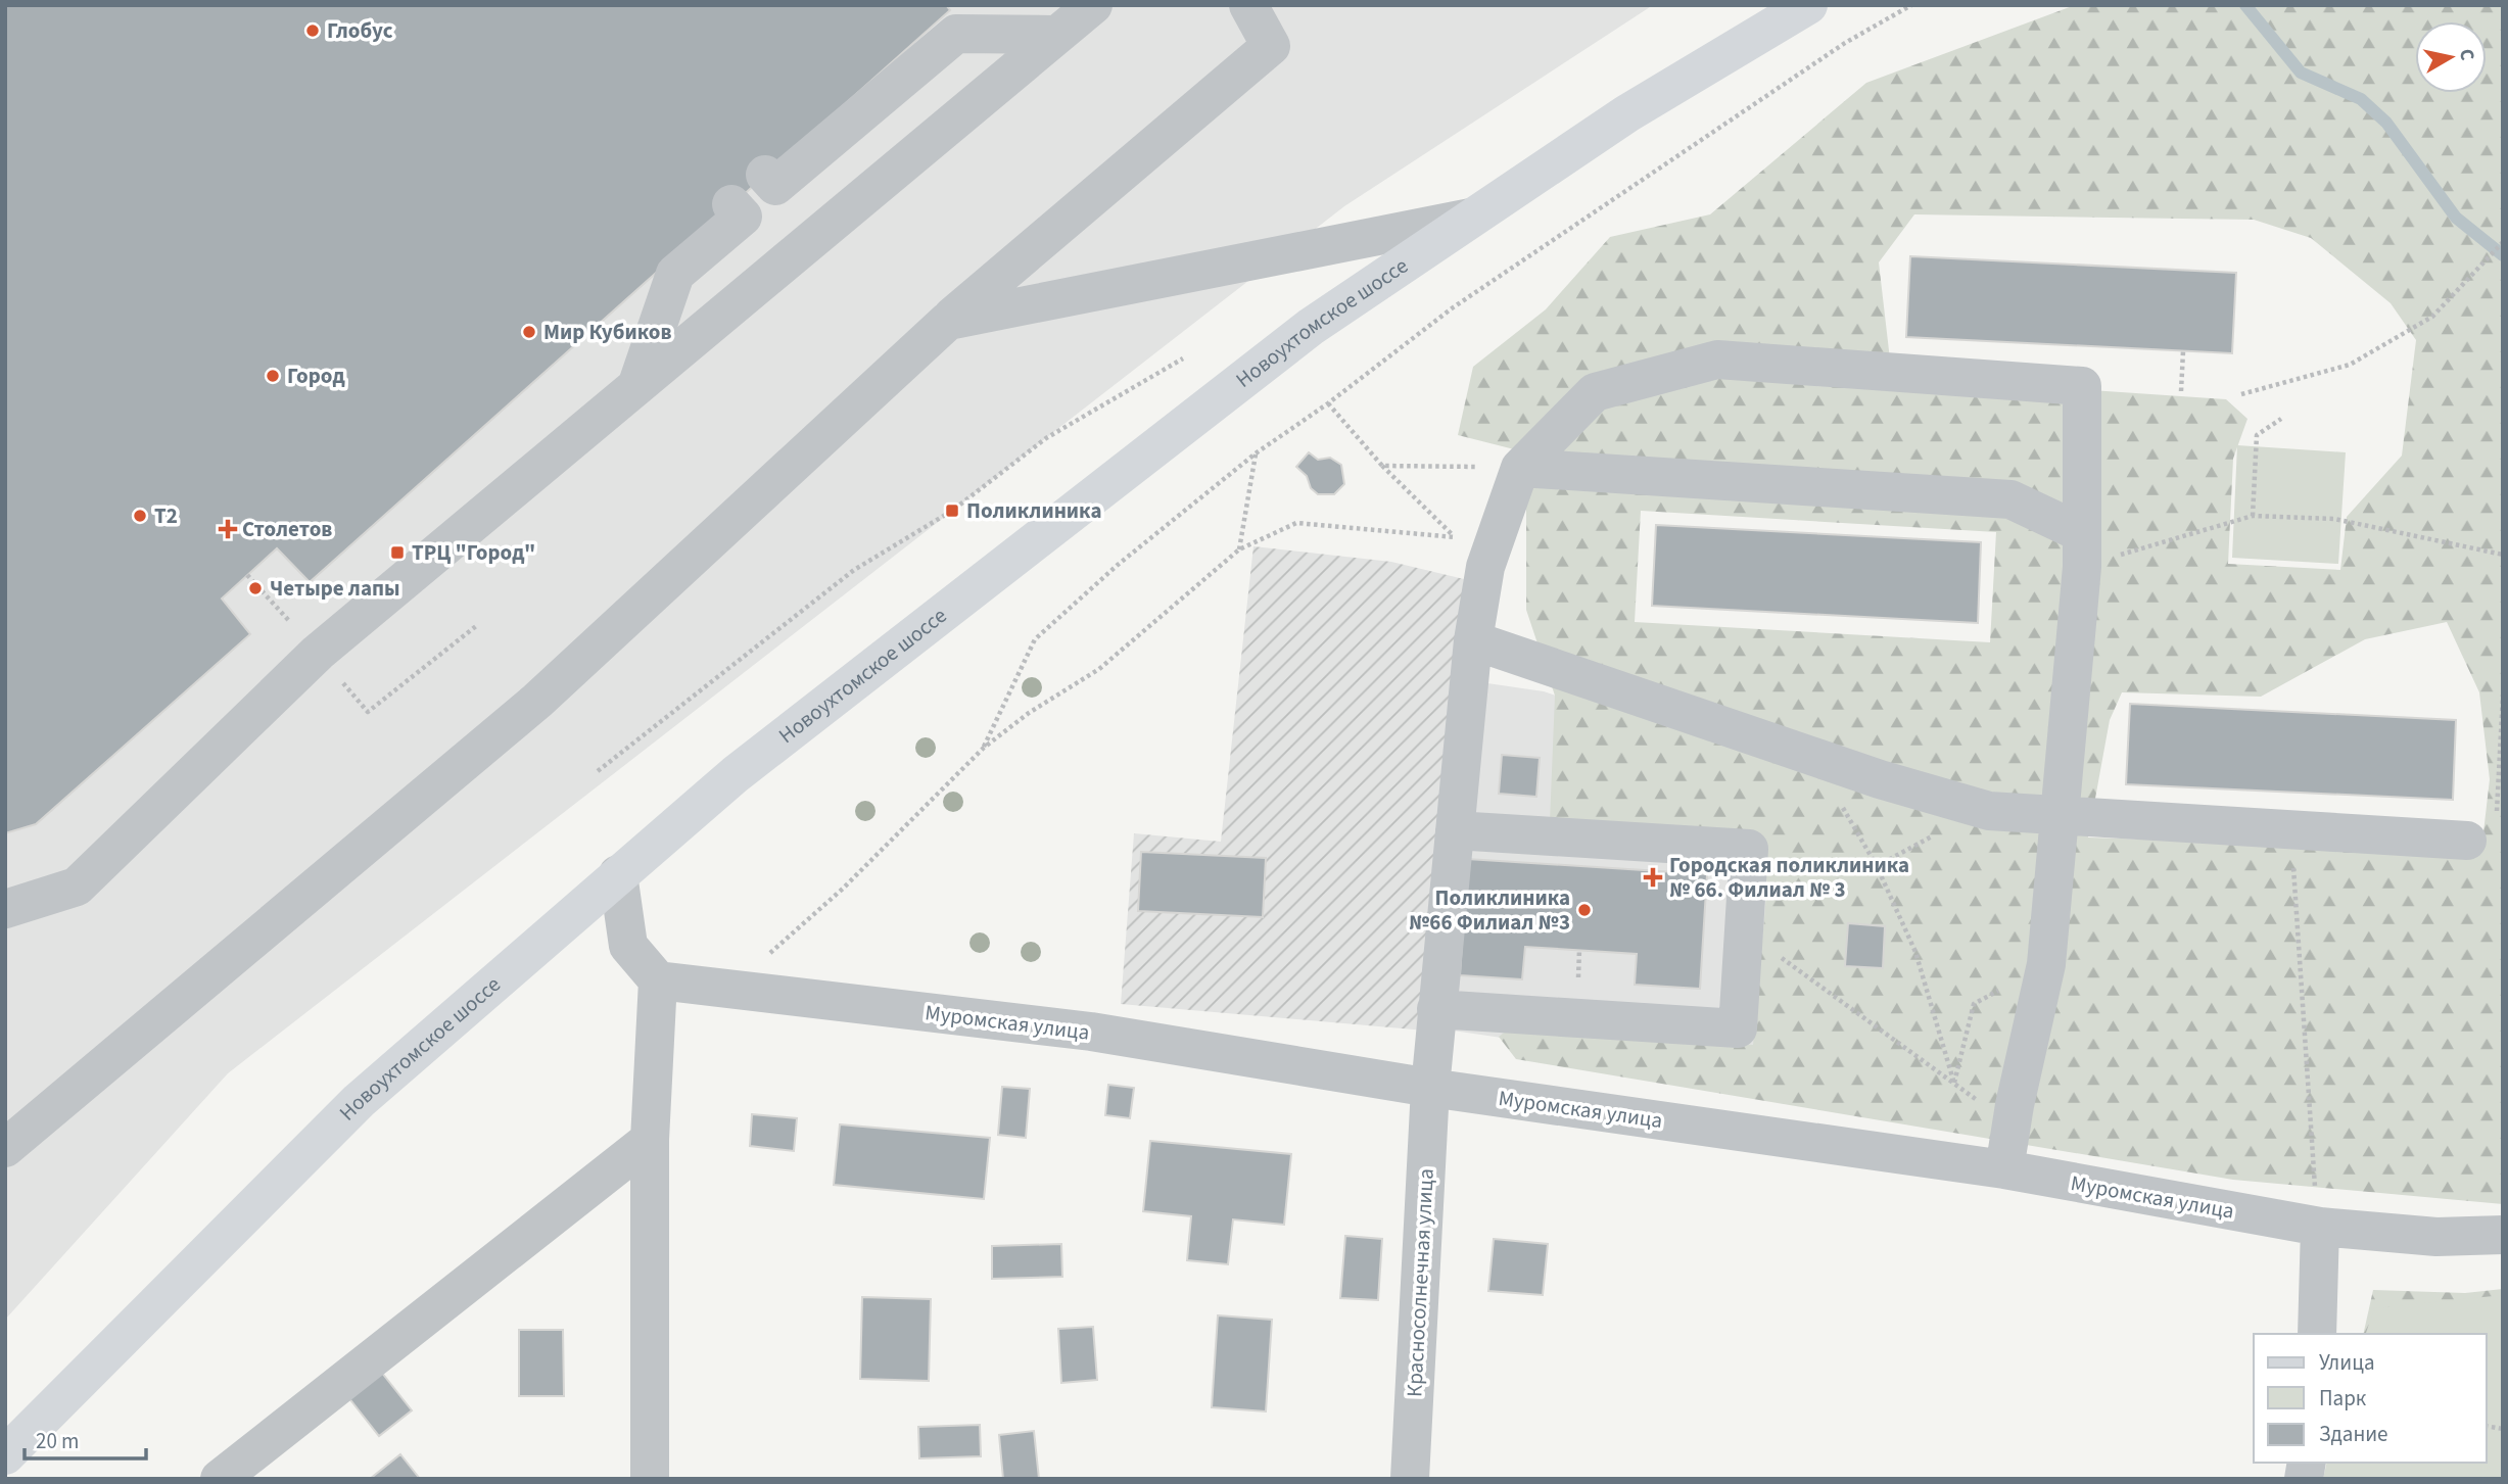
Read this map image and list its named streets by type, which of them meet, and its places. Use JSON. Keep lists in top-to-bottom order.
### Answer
{
  "streets": {
    "main road": ["Новоухтомское шоссе"],
    "street": ["Муромская улица", "Красносолнечная улица"]
  },
  "crossings": [
    ["Муромская улица", "Красносолнечная улица"]
  ],
  "places": {
    "other": [
      "Глобус",
      "Мир Кубиков",
      "Город",
      "T2",
      "Четыре лапы",
      "Поликлиника №66 Филиал №3"
    ],
    "transit": ["Поликлиника", "ТРЦ \"Город\""],
    "health": ["Столетов", "Городская поликлиника № 66. Филиал № 3"]
  },
  "legend": ["Улица", "Парк", "Здание"],
  "scale_bar": "20 m",
  "north": "right"
}
